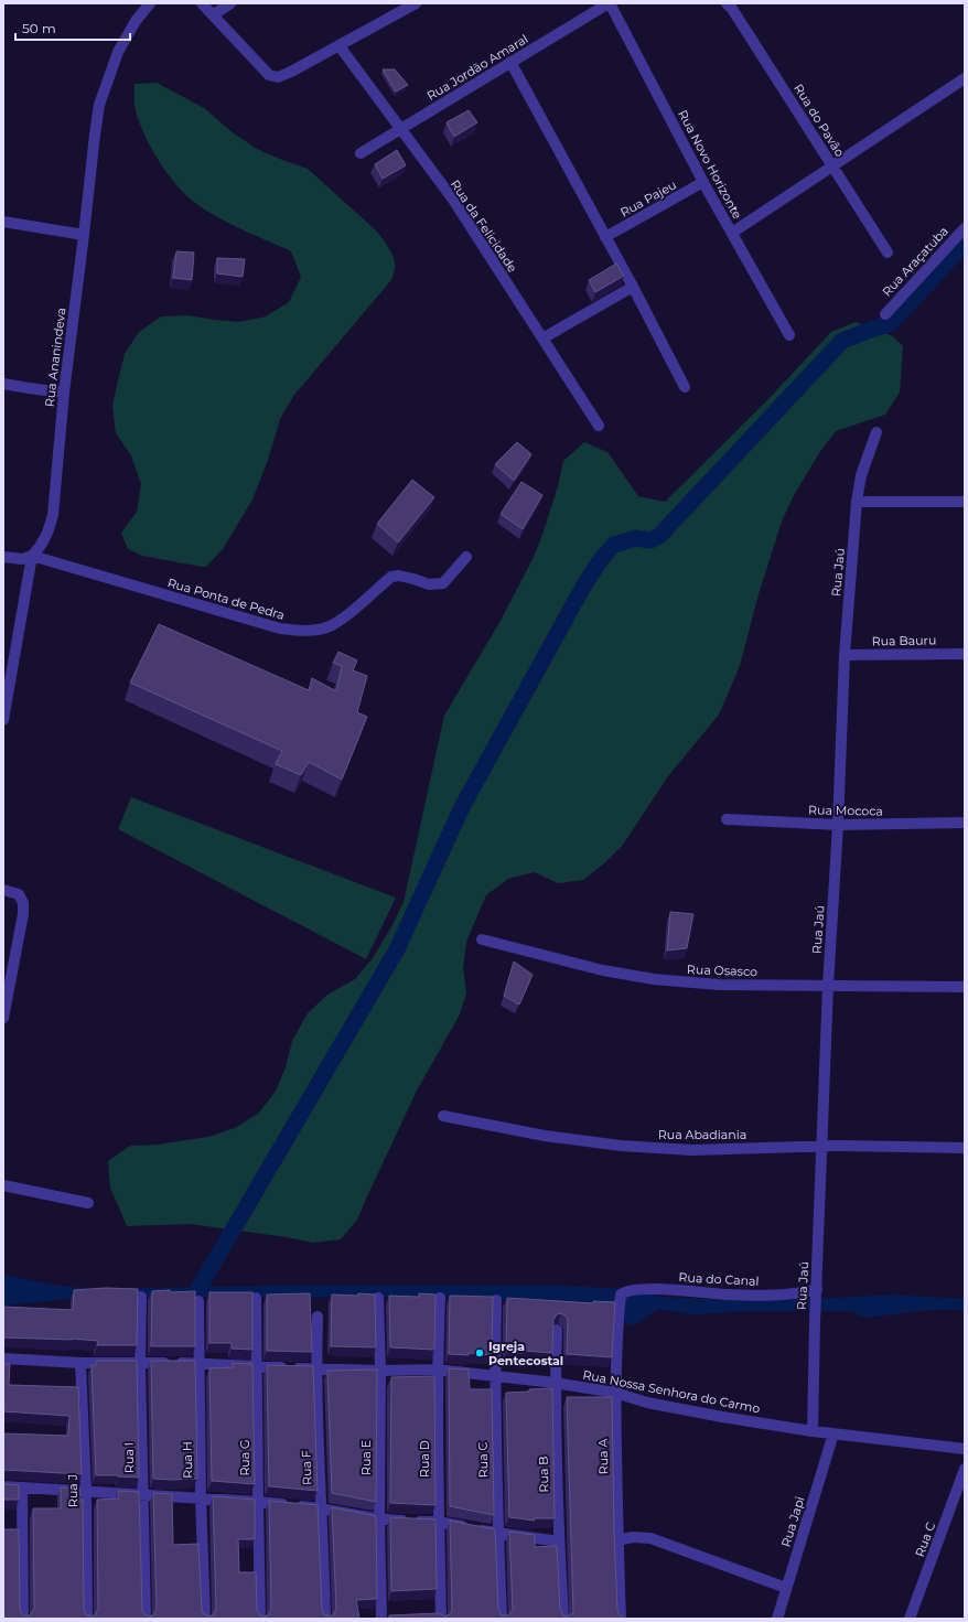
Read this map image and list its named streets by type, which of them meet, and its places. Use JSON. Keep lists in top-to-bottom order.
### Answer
{
  "streets": {
    "street": [
      "Rua Jordão Amaral",
      "Rua do Pavão",
      "Rua Novo Horizonte",
      "Rua Pajeu",
      "Rua da Felicidade",
      "Rua Araçatuba",
      "Rua Ananindeva",
      "Rua Jaú",
      "Rua Ponta de Pedra",
      "Rua Bauru",
      "Rua Mococa",
      "Rua Osasco",
      "Rua Abadiania",
      "Rua do Canal",
      "Rua Nossa Senhora do Carmo",
      "Rua A",
      "Rua I",
      "Rua G",
      "Rua E",
      "Rua D",
      "Rua H",
      "Rua C",
      "Rua F",
      "Rua B",
      "Rua J",
      "Rua Japi"
    ]
  },
  "crossings": [
    ["Rua Jordão Amaral", "Rua Novo Horizonte"],
    ["Rua Jordão Amaral", "Rua da Felicidade"],
    ["Rua Novo Horizonte", "Rua Pajeu"],
    ["Rua Ananindeva", "Rua Ponta de Pedra"],
    ["Rua Jaú", "Rua Bauru"],
    ["Rua Jaú", "Rua Mococa"],
    ["Rua Jaú", "Rua Osasco"],
    ["Rua Jaú", "Rua Abadiania"],
    ["Rua Jaú", "Rua do Canal"],
    ["Rua Jaú", "Rua Nossa Senhora do Carmo"],
    ["Rua do Canal", "Rua A"],
    ["Rua Nossa Senhora do Carmo", "Rua A"],
    ["Rua Nossa Senhora do Carmo", "Rua I"],
    ["Rua Nossa Senhora do Carmo", "Rua G"],
    ["Rua Nossa Senhora do Carmo", "Rua E"],
    ["Rua Nossa Senhora do Carmo", "Rua D"],
    ["Rua Nossa Senhora do Carmo", "Rua H"],
    ["Rua Nossa Senhora do Carmo", "Rua C"],
    ["Rua Nossa Senhora do Carmo", "Rua F"],
    ["Rua Nossa Senhora do Carmo", "Rua B"],
    ["Rua Nossa Senhora do Carmo", "Rua J"],
    ["Rua Nossa Senhora do Carmo", "Rua Japi"]
  ],
  "places": ["Igreja Pentecostal"],
  "scale_bar": "50 m"
}
